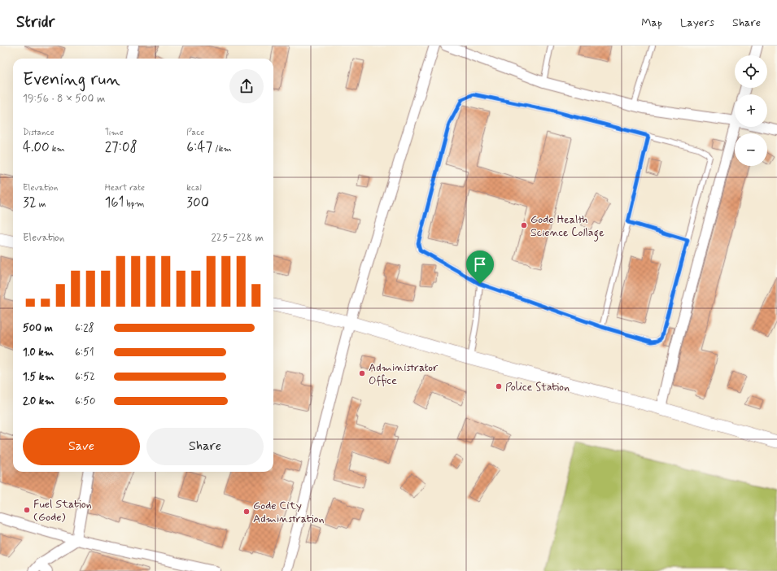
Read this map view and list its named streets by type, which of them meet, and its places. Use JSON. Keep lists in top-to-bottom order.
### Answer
{
  "places": [
    "Gode Health Science Collage",
    "Administrator Office",
    "Police Station",
    "Fuel Station (Gode)",
    "Gode City Adminstration"
  ],
  "page": {
    "header": "Stridr",
    "nav": ["Map", "Layers", "Share"],
    "map_buttons": ["+", "−"],
    "heading": ["Evening run", "19:56 · 8 × 500 m"],
    "stats": [
      ["Distance", "4.00 km"],
      ["Time", "27:08"],
      ["Pace", "6:47 /km"],
      ["Elevation", "32 m"],
      ["Heart rate", "161 bpm"],
      ["kcal", "300"]
    ],
    "chart": ["Elevation", "225–228 m"],
    "list": [
      {
        "name": "500 m",
        "note": "6:28"
      },
      {
        "name": "1.0 km",
        "note": "6:51"
      },
      {
        "name": "1.5 km",
        "note": "6:52"
      },
      {
        "name": "2.0 km",
        "note": "6:50"
      }
    ],
    "buttons": ["Save", "Share"]
  }
}
